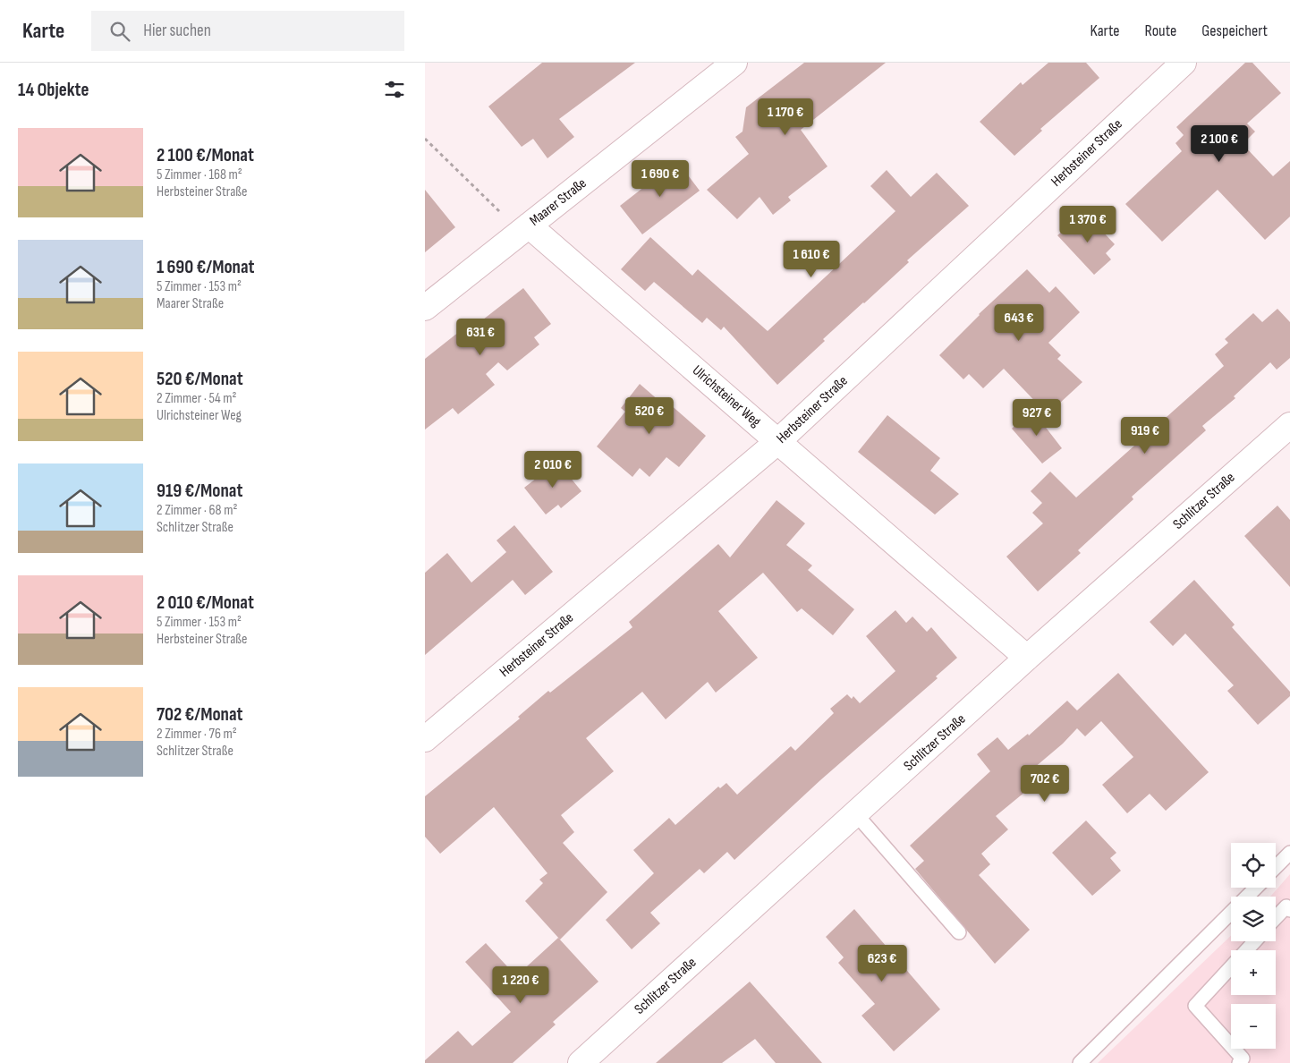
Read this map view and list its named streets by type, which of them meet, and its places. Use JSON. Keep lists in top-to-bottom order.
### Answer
{
  "streets": {
    "street": [
      "Herbsteiner Straße",
      "Maarer Straße",
      "Ulrichsteiner Weg",
      "Schlitzer Straße"
    ]
  },
  "crossings": [
    ["Herbsteiner Straße", "Ulrichsteiner Weg"],
    ["Maarer Straße", "Ulrichsteiner Weg"],
    ["Ulrichsteiner Weg", "Schlitzer Straße"]
  ],
  "page": {
    "header": "Karte",
    "search": "Hier suchen",
    "nav": ["Karte", "Route", "Gespeichert"],
    "heading": "14 Objekte",
    "price": [
      "1 170 €",
      "2 100 €",
      "1 690 €",
      "1 370 €",
      "1 610 €",
      "643 €",
      "631 €",
      "520 €",
      "927 €",
      "919 €",
      "2 010 €",
      "702 €",
      "623 €",
      "1 220 €"
    ],
    "list": [
      {
        "name": "2 100 €/Monat",
        "note": "5 Zimmer · 168 m² · Herbsteiner Straße"
      },
      {
        "name": "1 690 €/Monat",
        "note": "5 Zimmer · 153 m² · Maarer Straße"
      },
      {
        "name": "520 €/Monat",
        "note": "2 Zimmer · 54 m² · Ulrichsteiner Weg"
      },
      {
        "name": "919 €/Monat",
        "note": "2 Zimmer · 68 m² · Schlitzer Straße"
      },
      {
        "name": "2 010 €/Monat",
        "note": "5 Zimmer · 153 m² · Herbsteiner Straße"
      },
      {
        "name": "702 €/Monat",
        "note": "2 Zimmer · 76 m² · Schlitzer Straße"
      }
    ],
    "map_buttons": ["+", "−"]
  }
}
